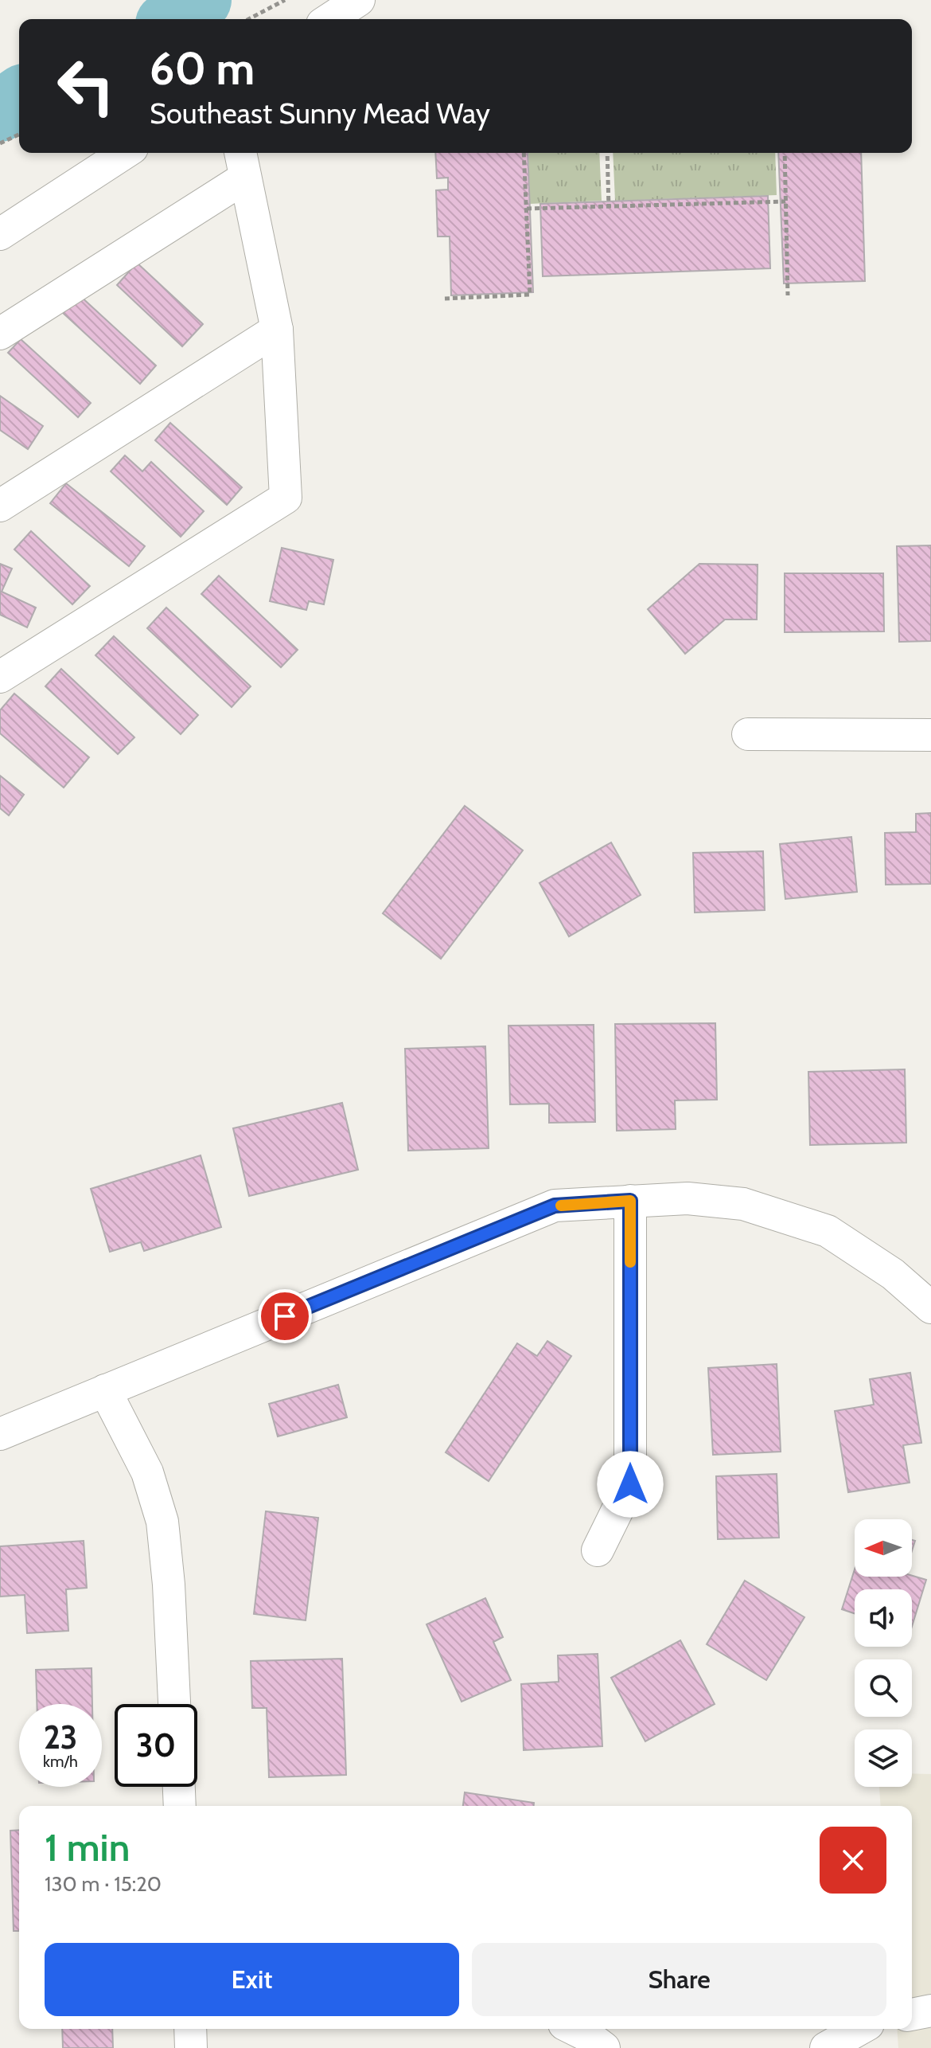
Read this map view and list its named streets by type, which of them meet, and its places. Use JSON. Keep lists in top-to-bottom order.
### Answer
{
  "north": "left",
  "page": {
    "turn": ["60 m", "Southeast Sunny Mead Way"],
    "speed": "23 km/h",
    "limit": "30",
    "heading": ["1 min", "130 m · 15:20"],
    "buttons": ["Exit", "Share"]
  }
}
